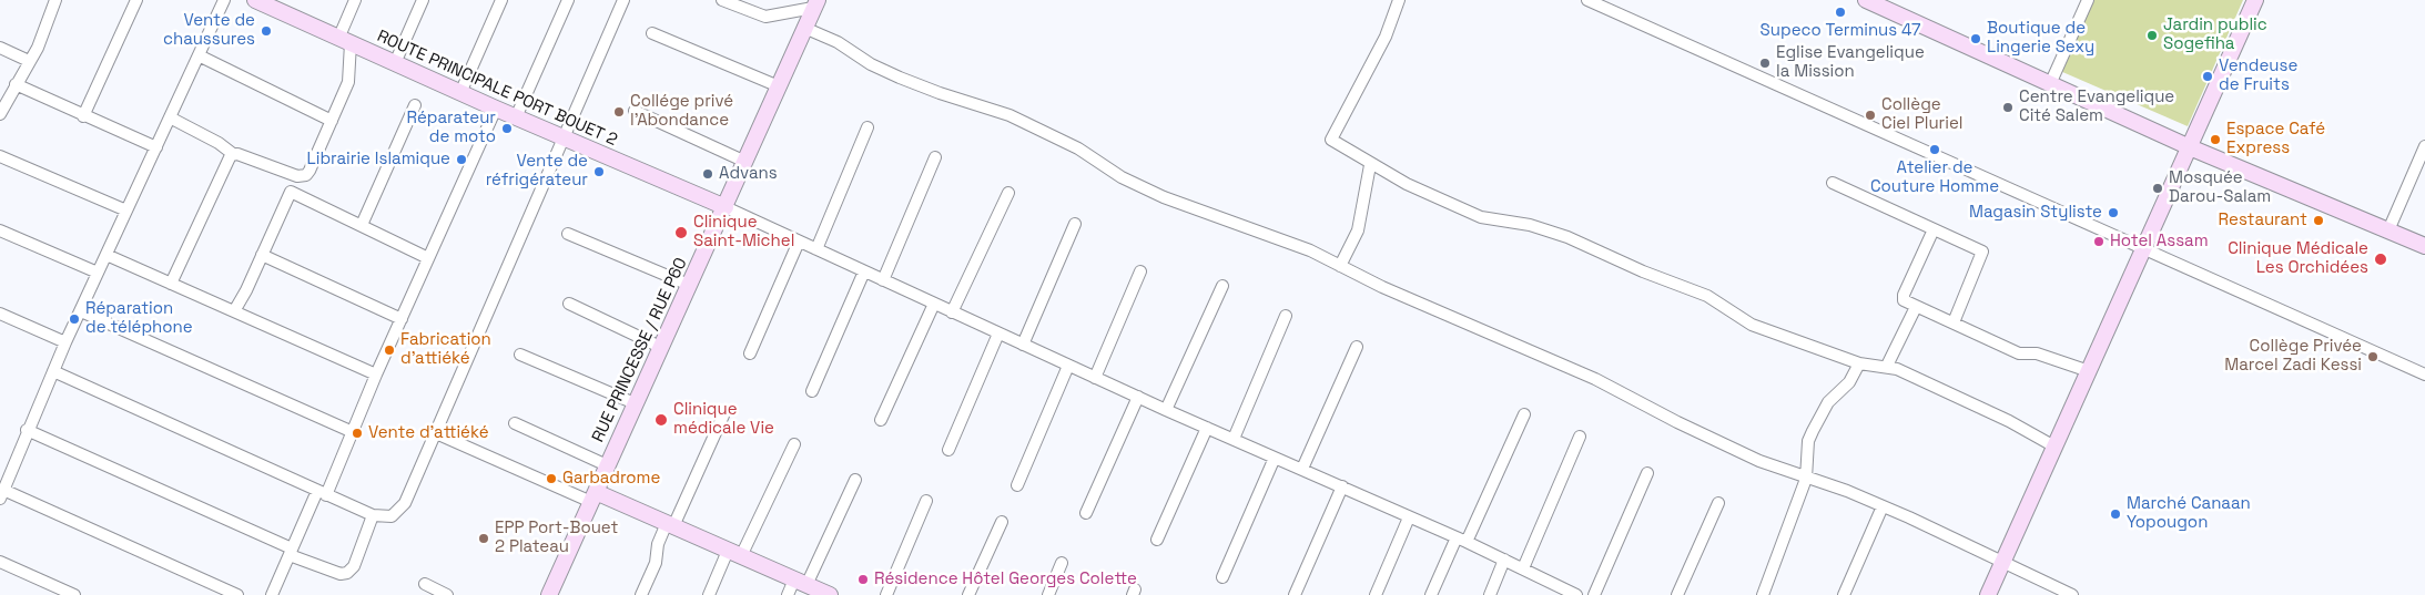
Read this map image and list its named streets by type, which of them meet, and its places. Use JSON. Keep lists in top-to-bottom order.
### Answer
{
  "streets": {
    "street": ["ROUTE PRINCIPALE PORT BOUET 2", "RUE PRINCESSE / RUE P60"]
  },
  "crossings": [
    ["ROUTE PRINCIPALE PORT BOUET 2", "RUE PRINCESSE / RUE P60"]
  ],
  "places": [
    "Supeco Terminus 47",
    "Vente de chaussures",
    "Jardin public Sogefiha",
    "Boutique de Lingerie Sexy",
    "Eglise Evangelique la Mission",
    "Vendeuse de Fruits",
    "Centre Evangelique Cité Salem",
    "Collége privé l'Abondance",
    "Collège Ciel Pluriel",
    "Réparateur de moto",
    "Espace Café Express",
    "Atelier de Couture Homme",
    "Librairie Islamique",
    "Vente de réfrigérateur",
    "Advans",
    "Mosquée Darou-Salam",
    "Magasin Styliste",
    "Restaurant",
    "Clinique Saint-Michel",
    "Hotel Assam",
    "Clinique Médicale Les Orchidées",
    "Réparation de téléphone",
    "Fabrication d'attiéké",
    "Collège Privée Marcel Zadi Kessi",
    "Clinique médicale Vie",
    "Vente d'attiéké",
    "Garbadrome",
    "Marché Canaan Yopougon",
    "EPP Port-Bouet 2 Plateau",
    "Résidence Hôtel Georges Colette"
  ]
}
